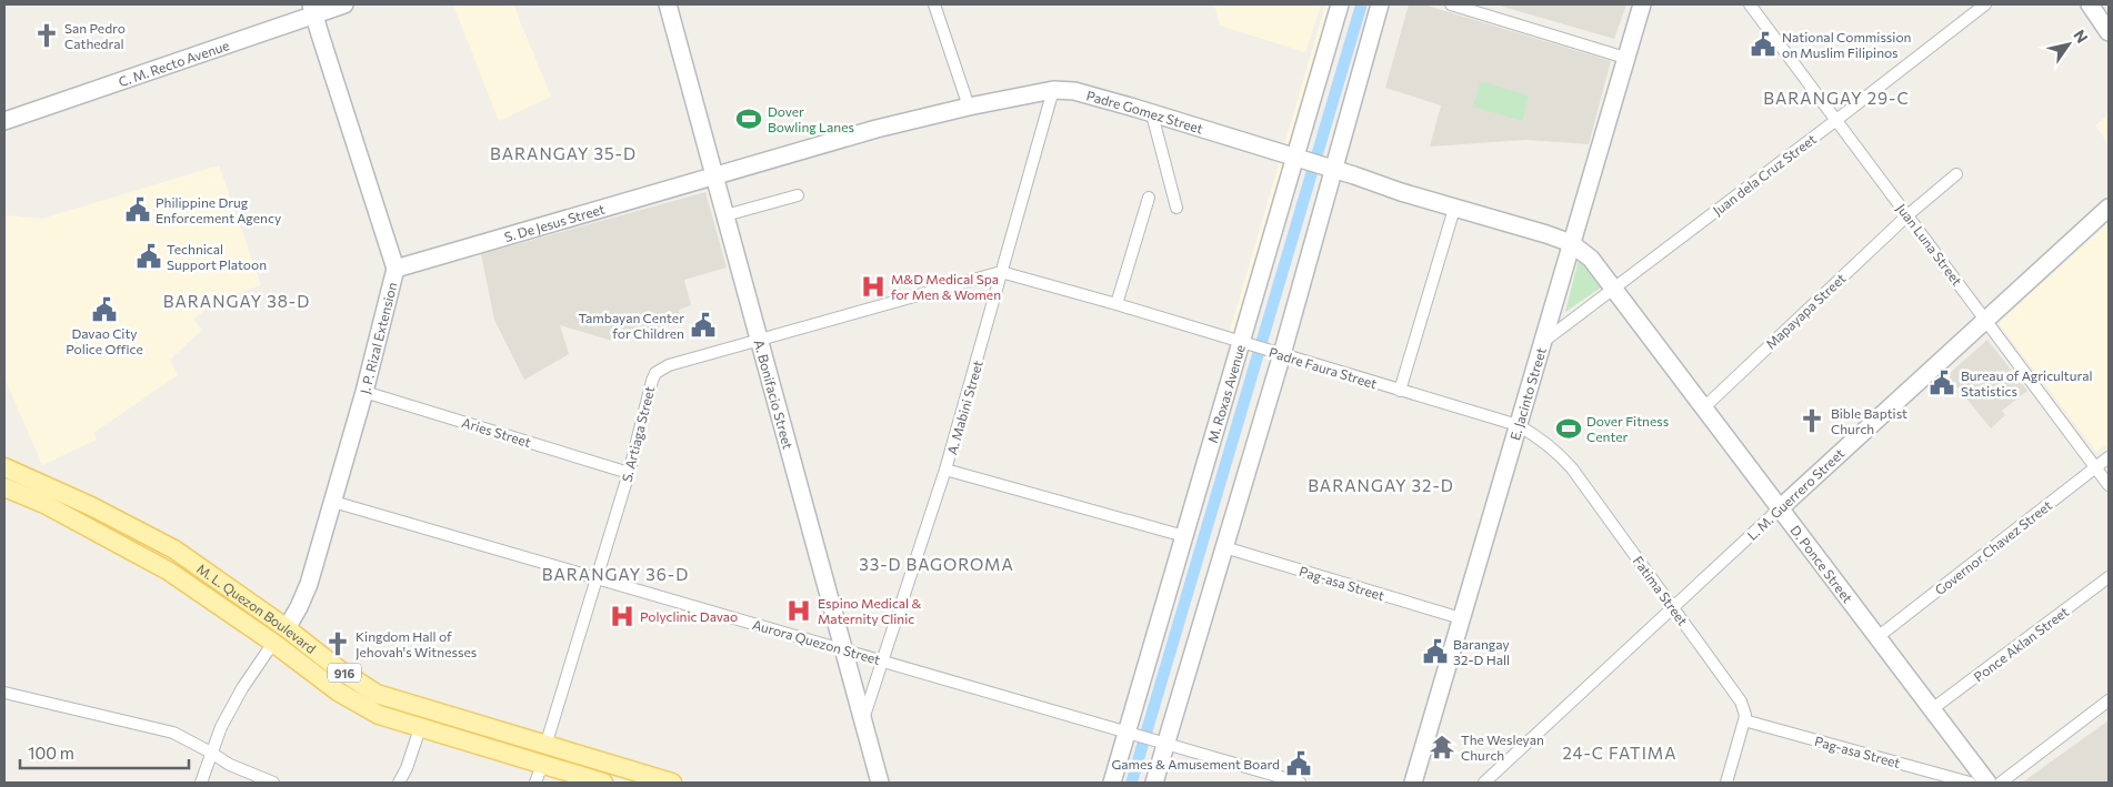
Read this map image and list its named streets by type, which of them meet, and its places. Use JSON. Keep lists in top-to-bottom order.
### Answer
{
  "streets": {
    "main road": ["M. L. Quezon Boulevard", "916"],
    "street": [
      "C. M. Recto Avenue",
      "Padre Gomez Street",
      "Juan dela Cruz Street",
      "S. De Jesus Street",
      "Juan Luna Street",
      "Mapayapa Street",
      "J. P. Rizal Extension",
      "Padre Faura Street",
      "A. Bonifacio Street",
      "M. Roxas Avenue",
      "E. Jacinto Street",
      "A. Mabini Street",
      "Aries Street",
      "S. Artiaga Street",
      "L. M. Guerrero Street",
      "Governor Chavez Street",
      "D. Ponce Street",
      "Pag-asa Street",
      "Fatima Street",
      "Aurora Quezon Street",
      "Ponce Aklan Street"
    ]
  },
  "crossings": [
    ["C. M. Recto Avenue", "J. P. Rizal Extension"],
    ["Padre Gomez Street", "S. De Jesus Street"],
    ["Padre Gomez Street", "A. Bonifacio Street"],
    ["Padre Gomez Street", "M. Roxas Avenue"],
    ["Padre Gomez Street", "E. Jacinto Street"],
    ["Padre Gomez Street", "A. Mabini Street"],
    ["Padre Gomez Street", "D. Ponce Street"],
    ["Juan dela Cruz Street", "Juan Luna Street"],
    ["Juan dela Cruz Street", "E. Jacinto Street"],
    ["Juan dela Cruz Street", "D. Ponce Street"],
    ["S. De Jesus Street", "J. P. Rizal Extension"],
    ["S. De Jesus Street", "A. Bonifacio Street"],
    ["Juan Luna Street", "Mapayapa Street"],
    ["Juan Luna Street", "L. M. Guerrero Street"],
    ["Juan Luna Street", "Governor Chavez Street"],
    ["Mapayapa Street", "D. Ponce Street"],
    ["J. P. Rizal Extension", "Aries Street"],
    ["J. P. Rizal Extension", "M. L. Quezon Boulevard"],
    ["J. P. Rizal Extension", "Aurora Quezon Street"],
    ["Padre Faura Street", "M. Roxas Avenue"],
    ["Padre Faura Street", "E. Jacinto Street"],
    ["Padre Faura Street", "A. Mabini Street"],
    ["Padre Faura Street", "S. Artiaga Street"],
    ["Padre Faura Street", "Fatima Street"],
    ["A. Bonifacio Street", "A. Mabini Street"],
    ["A. Bonifacio Street", "S. Artiaga Street"],
    ["A. Bonifacio Street", "Aurora Quezon Street"],
    ["M. Roxas Avenue", "Pag-asa Street"],
    ["M. Roxas Avenue", "Aurora Quezon Street"],
    ["E. Jacinto Street", "D. Ponce Street"],
    ["E. Jacinto Street", "Pag-asa Street"],
    ["E. Jacinto Street", "Fatima Street"],
    ["A. Mabini Street", "S. Artiaga Street"],
    ["A. Mabini Street", "Aurora Quezon Street"],
    ["Aries Street", "S. Artiaga Street"],
    ["S. Artiaga Street", "M. L. Quezon Boulevard"],
    ["S. Artiaga Street", "Aurora Quezon Street"],
    ["L. M. Guerrero Street", "D. Ponce Street"],
    ["L. M. Guerrero Street", "Fatima Street"],
    ["Governor Chavez Street", "D. Ponce Street"],
    ["D. Ponce Street", "Ponce Aklan Street"],
    ["Pag-asa Street", "Fatima Street"]
  ],
  "districts": [
    "BARANGAY 29-C",
    "BARANGAY 35-D",
    "BARANGAY 38-D",
    "BARANGAY 32-D",
    "33-D BAGOROMA",
    "BARANGAY 36-D",
    "24-C FATIMA"
  ],
  "places": {
    "church": ["San Pedro Cathedral", "Bible Baptist Church", "Kingdom Hall of Jehovah's Witnesses"],
    "public building": [
      "National Commission on Muslim Filipinos",
      "Philippine Drug Enforcement Agency",
      "Technical Support Platoon",
      "Davao City Police Office",
      "Tambayan Center for Children",
      "Bureau of Agricultural Statistics",
      "Barangay 32-D Hall",
      "Games & Amusement Board"
    ],
    "sports": ["Dover Bowling Lanes", "Dover Fitness Center"],
    "hospital": ["M&D Medical Spa for Men & Women", "Espino Medical & Maternity Clinic", "Polyclinic Davao"],
    "temple": ["The Wesleyan Church"]
  },
  "scale_bar": "100 m",
  "north": "top right"
}
